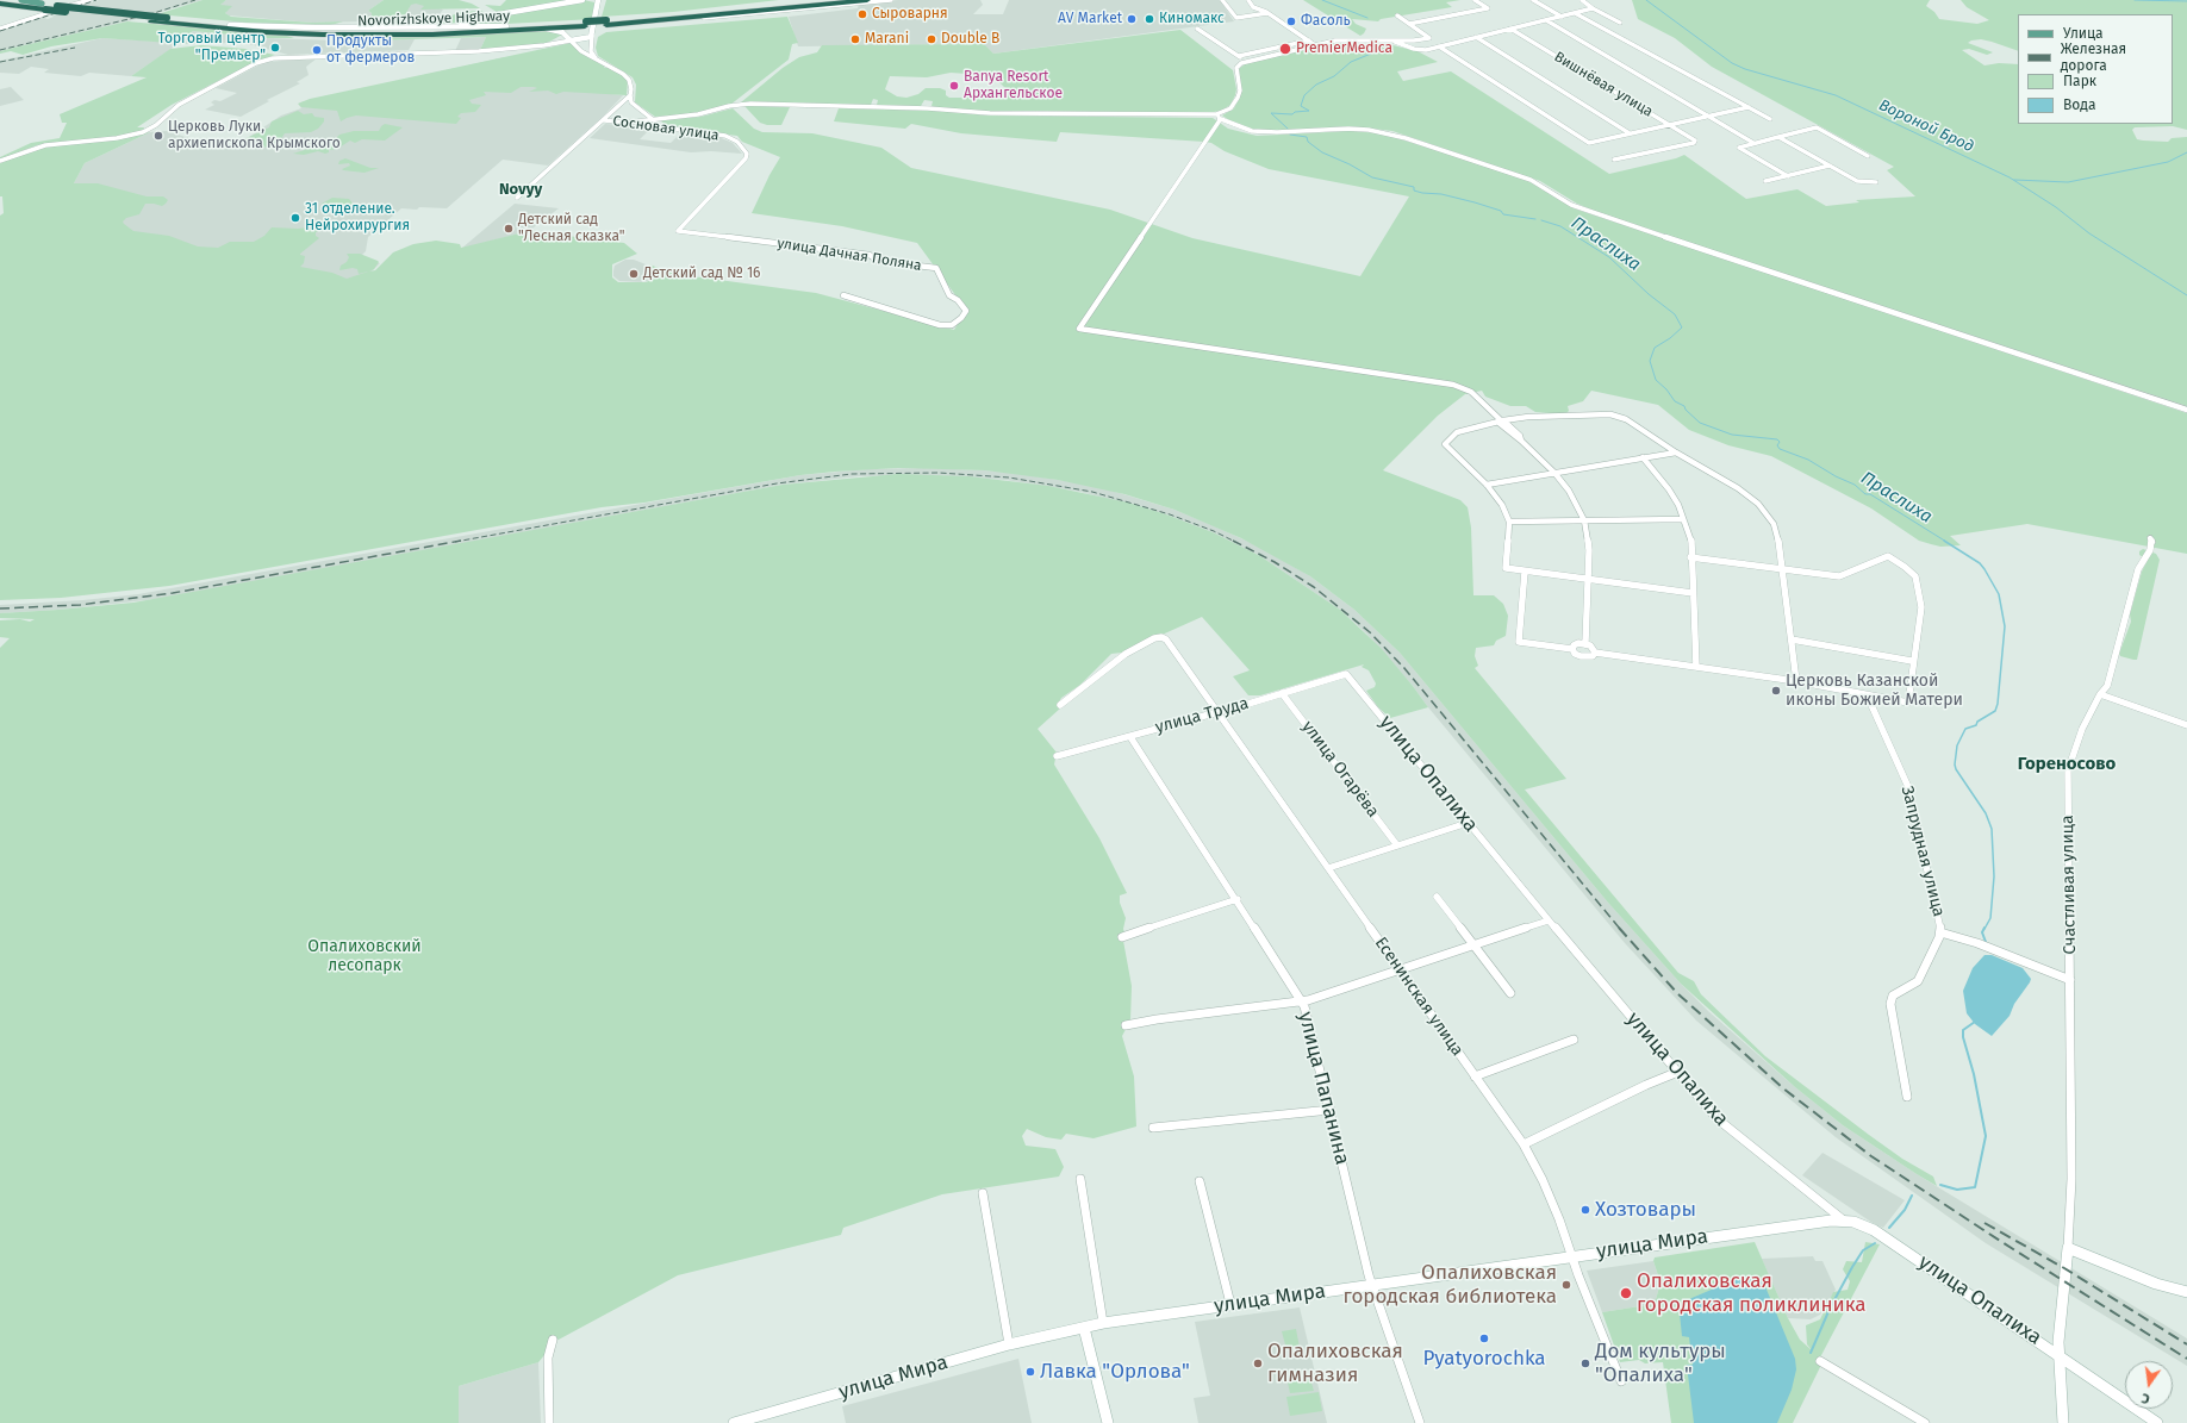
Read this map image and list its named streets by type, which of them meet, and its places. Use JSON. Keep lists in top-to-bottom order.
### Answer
{
  "streets": {
    "highway": ["Novorizhskoye Highway"],
    "street": [
      "Вишнёвая улица",
      "Сосновая улица",
      "улица Дачная Поляна",
      "улица Труда",
      "улица Огарёва",
      "улица Опалиха",
      "Запрудная улица",
      "Счастливая улица",
      "Есенинская улица",
      "улица Папанина",
      "улица Мира"
    ]
  },
  "crossings": [
    ["Сосновая улица", "улица Дачная Поляна"],
    ["улица Труда", "улица Огарёва"],
    ["улица Труда", "улица Опалиха"],
    ["улица Труда", "Есенинская улица"],
    ["улица Труда", "улица Папанина"],
    ["улица Опалиха", "улица Мира"],
    ["Есенинская улица", "улица Мира"],
    ["улица Папанина", "улица Мира"]
  ],
  "districts": ["Novyy", "Гореносово"],
  "water": ["Вороной Брод", "Праслиха"],
  "parks": ["Опалиховский лесопарк"],
  "places": [
    "Сыроварня",
    "AV Market",
    "Киномакс",
    "Фасоль",
    "Marani",
    "Double B",
    "Торговый центр \"Премьер\"",
    "PremierMedica",
    "Продукты от фермеров",
    "Banya Resort Архангельское",
    "Церковь Луки, архиепископа Крымского",
    "31 отделение. Нейрохирургия",
    "Детский сад \"Лесная сказка\"",
    "Детский сад № 16",
    "Церковь Казанской иконы Божией Матери",
    "Хозтовары",
    "Опалиховская городская библиотека",
    "Опалиховская городская поликлиника",
    "Pyatyorochka",
    "Опалиховская гимназия",
    "Дом культуры \"Опалиха\"",
    "Лавка \"Орлова\""
  ],
  "legend": [
    "Улица",
    "Железная дорога",
    "Парк",
    "Вода"
  ],
  "north": "bottom"
}
